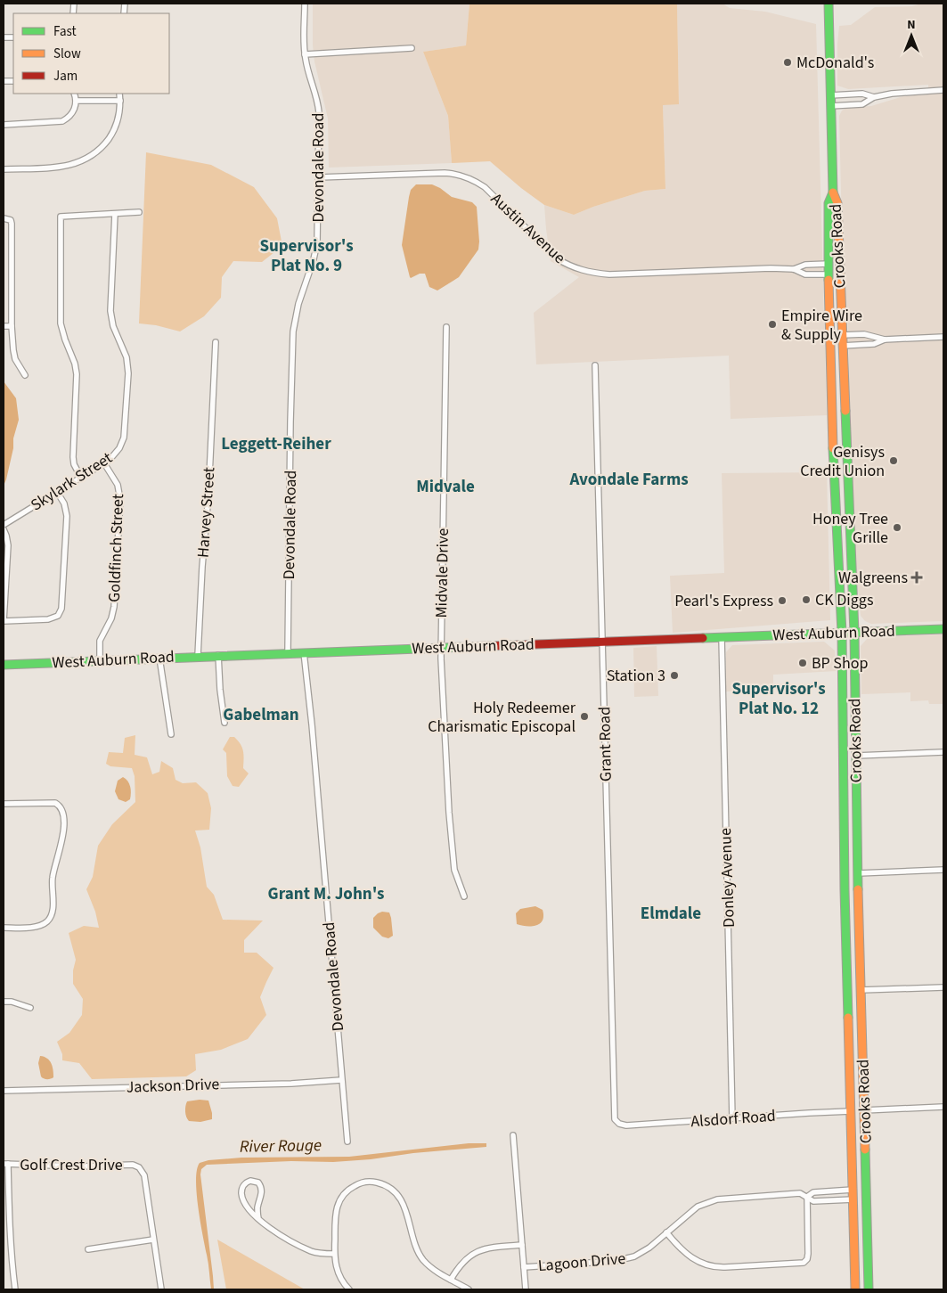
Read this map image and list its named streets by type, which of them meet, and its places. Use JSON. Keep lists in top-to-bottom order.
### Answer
{
  "streets": {
    "main road": ["Crooks Road", "West Auburn Road"],
    "street": [
      "Devondale Road",
      "Austin Avenue",
      "Skylark Street",
      "Harvey Street",
      "Goldfinch Street",
      "Midvale Drive",
      "Grant Road",
      "Donley Avenue",
      "Jackson Drive",
      "Alsdorf Road",
      "Golf Crest Drive",
      "Lagoon Drive"
    ]
  },
  "crossings": [
    ["Devondale Road", "Austin Avenue"],
    ["Devondale Road", "West Auburn Road"],
    ["Devondale Road", "Jackson Drive"],
    ["Austin Avenue", "Crooks Road"],
    ["Crooks Road", "West Auburn Road"],
    ["Crooks Road", "Alsdorf Road"],
    ["Crooks Road", "Lagoon Drive"],
    ["Skylark Street", "Goldfinch Street"],
    ["Harvey Street", "West Auburn Road"],
    ["Goldfinch Street", "West Auburn Road"],
    ["Midvale Drive", "West Auburn Road"],
    ["West Auburn Road", "Grant Road"],
    ["West Auburn Road", "Donley Avenue"],
    ["Grant Road", "Alsdorf Road"],
    ["Donley Avenue", "Alsdorf Road"]
  ],
  "districts": [
    "Supervisor's Plat No. 9",
    "Leggett-Reiher",
    "Avondale Farms",
    "Midvale",
    "Supervisor's Plat No. 12",
    "Gabelman",
    "Grant M. John's",
    "Elmdale"
  ],
  "water": ["River Rouge"],
  "places": {
    "other": [
      "McDonald's",
      "Empire Wire & Supply",
      "Genisys Credit Union",
      "Honey Tree Grille",
      "CK Diggs",
      "Pearl's Express",
      "BP Shop",
      "Station 3",
      "Holy Redeemer Charismatic Episcopal"
    ],
    "health": ["Walgreens"]
  },
  "legend": ["Fast", "Slow", "Jam"],
  "north": "top"
}
